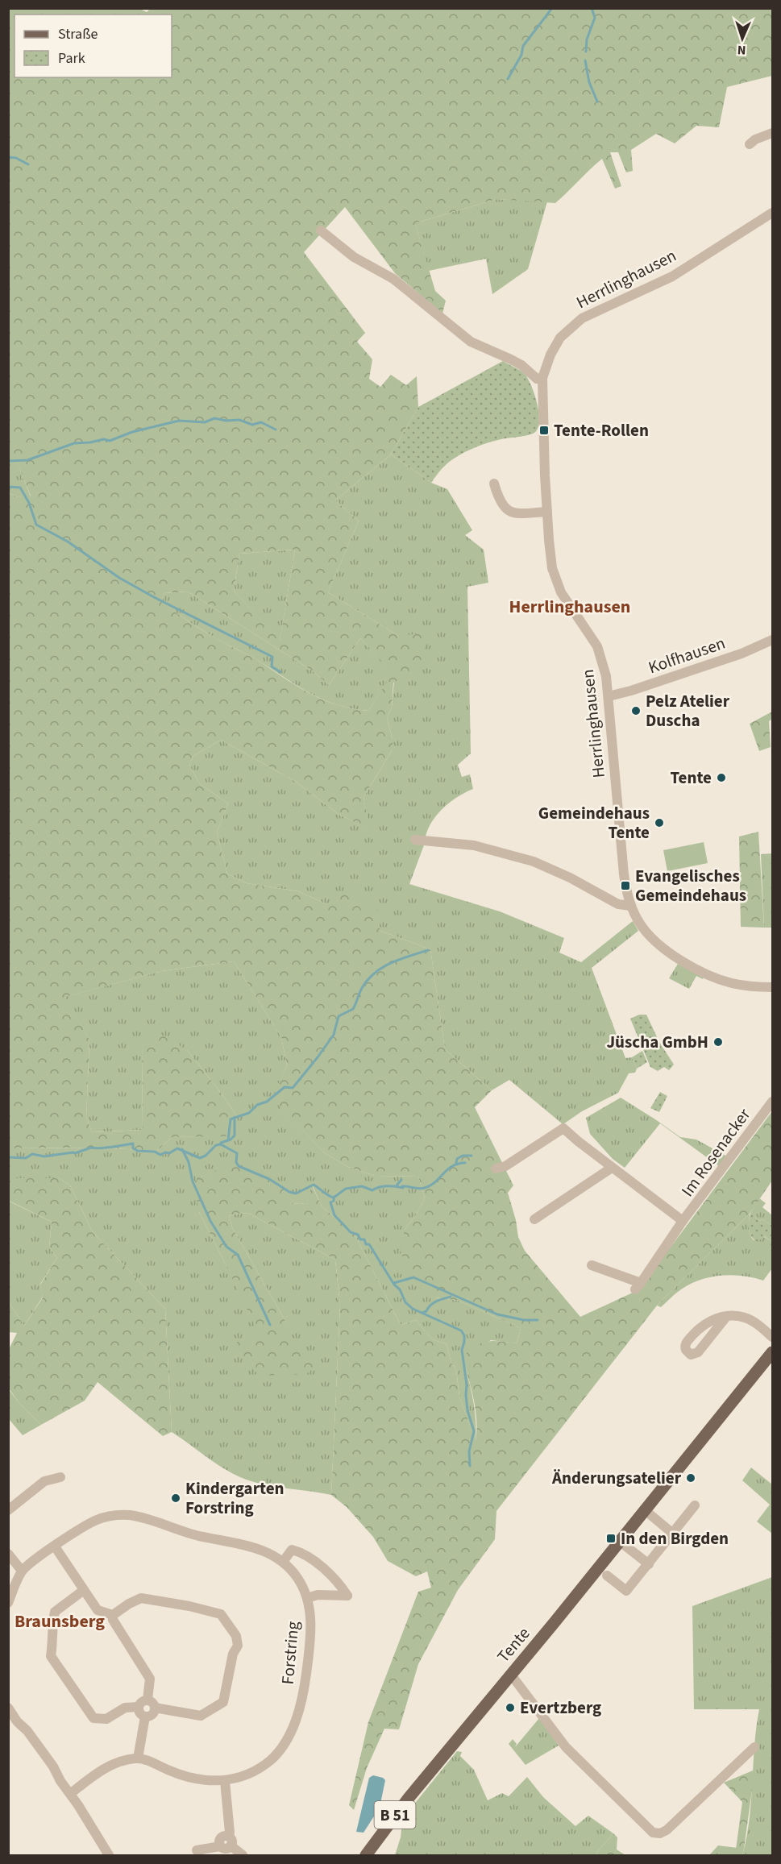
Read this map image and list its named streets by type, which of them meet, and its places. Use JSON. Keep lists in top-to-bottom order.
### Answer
{
  "streets": {
    "main road": ["Tente", "B 51"],
    "street": [
      "Herrlinghausen",
      "Kolfhausen",
      "Im Rosenacker",
      "Forstring"
    ]
  },
  "crossings": [
    ["Herrlinghausen", "Kolfhausen"]
  ],
  "districts": ["Herrlinghausen", "Braunsberg"],
  "places": {
    "transit": ["Tente-Rollen", "Evangelisches Gemeindehaus", "In den Birgden"],
    "other": [
      "Pelz Atelier Duscha",
      "Tente",
      "Gemeindehaus Tente",
      "Jüscha GmbH",
      "Änderungsatelier",
      "Kindergarten Forstring",
      "Evertzberg"
    ]
  },
  "legend": ["Straße", "Park"],
  "north": "bottom"
}
